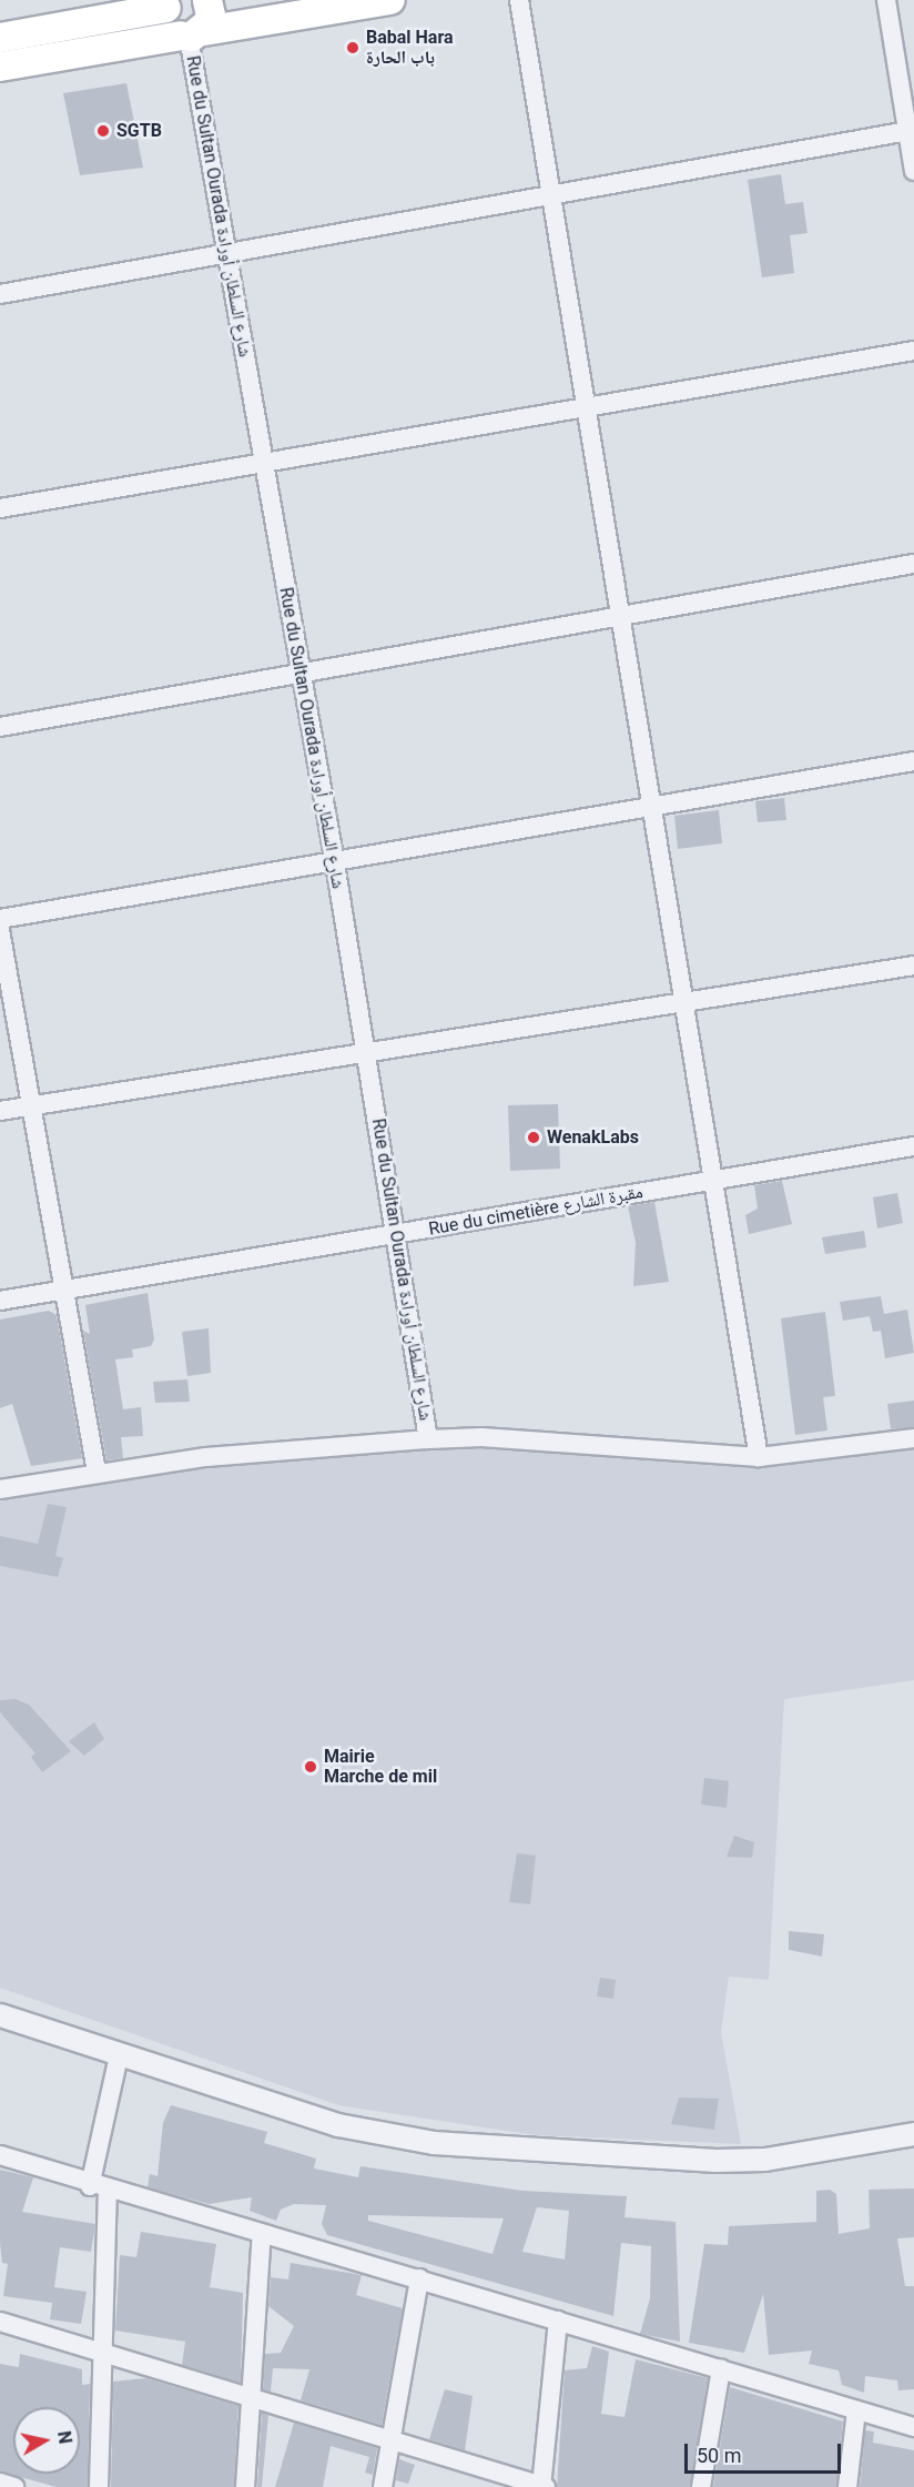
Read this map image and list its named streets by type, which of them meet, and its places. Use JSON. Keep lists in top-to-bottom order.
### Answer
{
  "streets": {
    "street": ["Rue du Sultan Ourada شارع السلطان أورادة", "Rue du cimetière مقبرة الشارع"]
  },
  "crossings": [
    ["Rue du Sultan Ourada شارع السلطان أورادة", "Rue du cimetière مقبرة الشارع"]
  ],
  "places": [
    "Babal Hara باب الحارة",
    "SGTB",
    "WenakLabs",
    "Mairie Marche de mil"
  ],
  "scale_bar": "50 m",
  "north": "right"
}
